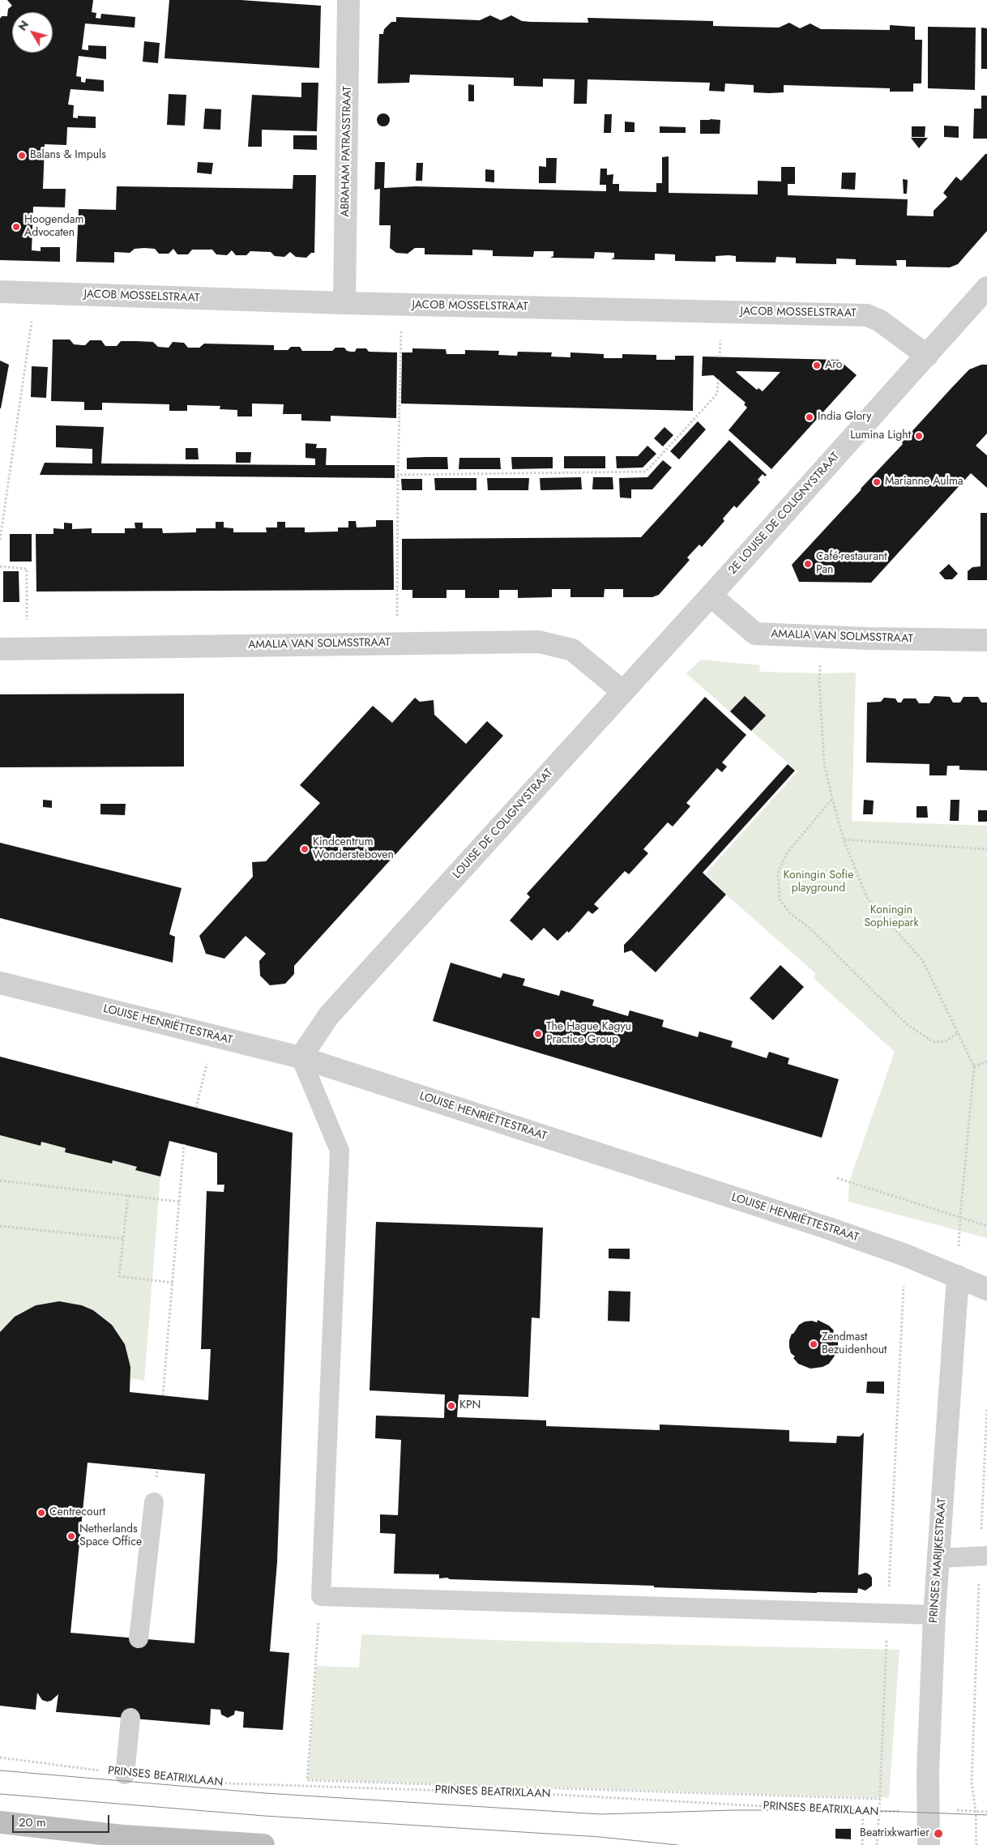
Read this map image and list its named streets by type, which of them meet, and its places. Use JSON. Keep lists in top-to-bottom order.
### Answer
{
  "streets": {
    "street": [
      "ABRAHAM PATRASSTRAAT",
      "JACOB MOSSELSTRAAT",
      "2E LOUISE DE COLIGNYSTRAAT",
      "AMALIA VAN SOLMSSTRAAT",
      "LOUISE DE COLIGNYSTRAAT",
      "LOUISE HENRIËTTESTRAAT",
      "PRINSES MARIJKESTRAAT"
    ],
    "path": ["PRINSES BEATRIXLAAN"]
  },
  "crossings": [
    ["ABRAHAM PATRASSTRAAT", "JACOB MOSSELSTRAAT"],
    ["JACOB MOSSELSTRAAT", "2E LOUISE DE COLIGNYSTRAAT"],
    ["2E LOUISE DE COLIGNYSTRAAT", "AMALIA VAN SOLMSSTRAAT"],
    ["2E LOUISE DE COLIGNYSTRAAT", "LOUISE DE COLIGNYSTRAAT"],
    ["AMALIA VAN SOLMSSTRAAT", "LOUISE DE COLIGNYSTRAAT"],
    ["LOUISE DE COLIGNYSTRAAT", "LOUISE HENRIËTTESTRAAT"],
    ["LOUISE HENRIËTTESTRAAT", "PRINSES MARIJKESTRAAT"],
    ["PRINSES MARIJKESTRAAT", "PRINSES BEATRIXLAAN"]
  ],
  "parks": ["Koningin Sofie playground", "Koningin Sophiepark"],
  "places": [
    "Balans & Impuls",
    "Hoogendam Advocaten",
    "Aro",
    "India Glory",
    "Lumina Light",
    "Marianne Aulma",
    "Café-restaurant Pan",
    "Kindcentrum Wondersteboven",
    "The Hague Kagyu Practice Group",
    "Zendmast Bezuidenhout",
    "KPN",
    "Centrecourt",
    "Netherlands Space Office",
    "Beatrixkwartier"
  ],
  "scale_bar": "20 m",
  "north": "top left"
}
